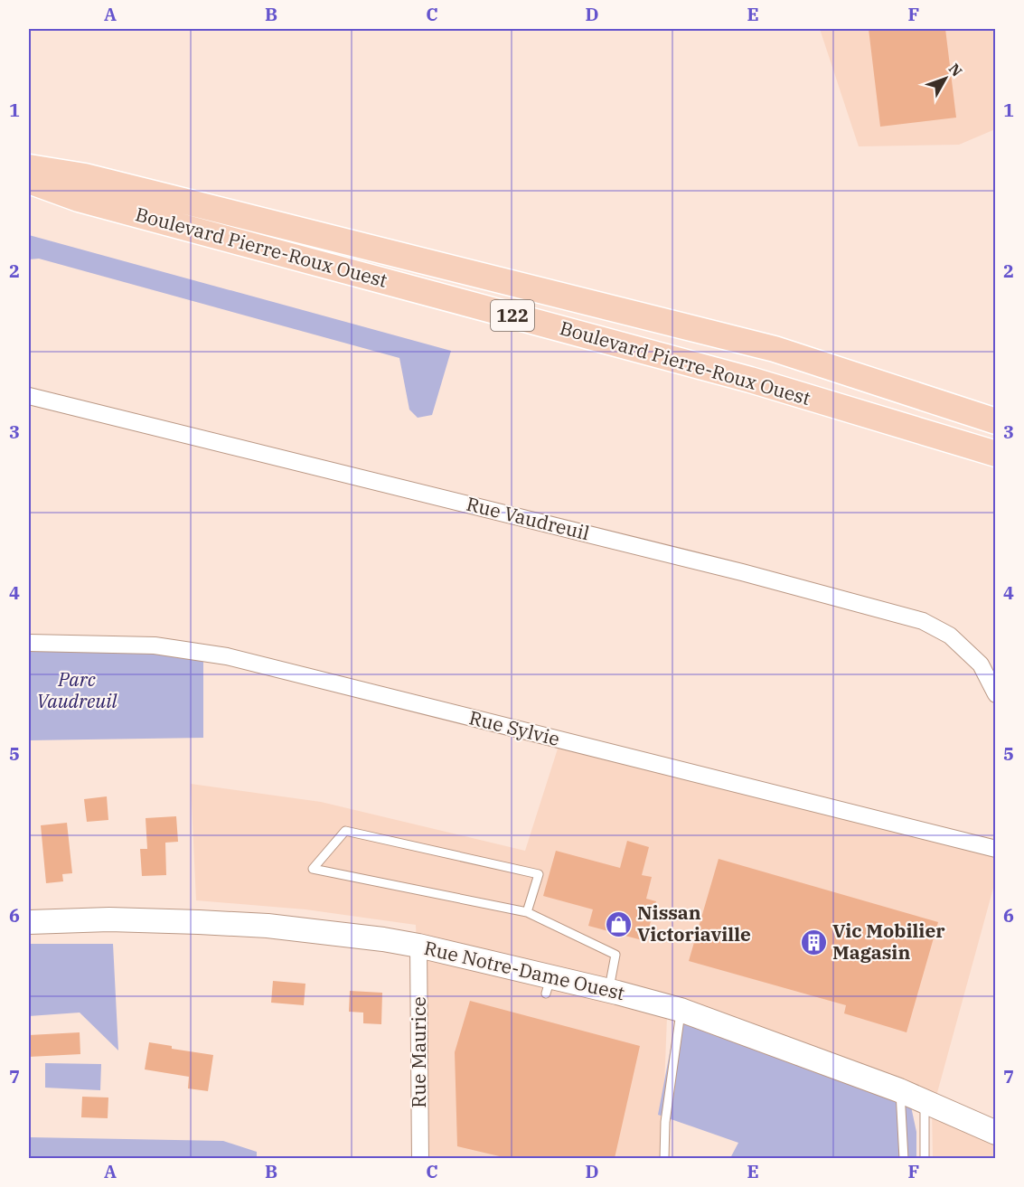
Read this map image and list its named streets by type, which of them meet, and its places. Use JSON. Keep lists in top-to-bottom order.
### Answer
{
  "streets": {
    "main road": ["Boulevard Pierre-Roux Ouest", "122"],
    "street": [
      "Rue Vaudreuil",
      "Rue Sylvie",
      "Rue Notre-Dame Ouest",
      "Rue Maurice"
    ]
  },
  "crossings": [
    ["Rue Notre-Dame Ouest", "Rue Maurice"]
  ],
  "parks": ["Parc Vaudreuil"],
  "places": {
    "shop": ["Nissan Victoriaville"],
    "building": ["Vic Mobilier Magasin"]
  },
  "north": "top right",
  "grid": {
    "columns": [
      "A",
      "B",
      "C",
      "D",
      "E",
      "F"
    ],
    "rows": [
      "1",
      "2",
      "3",
      "4",
      "5",
      "6",
      "7"
    ]
  }
}
